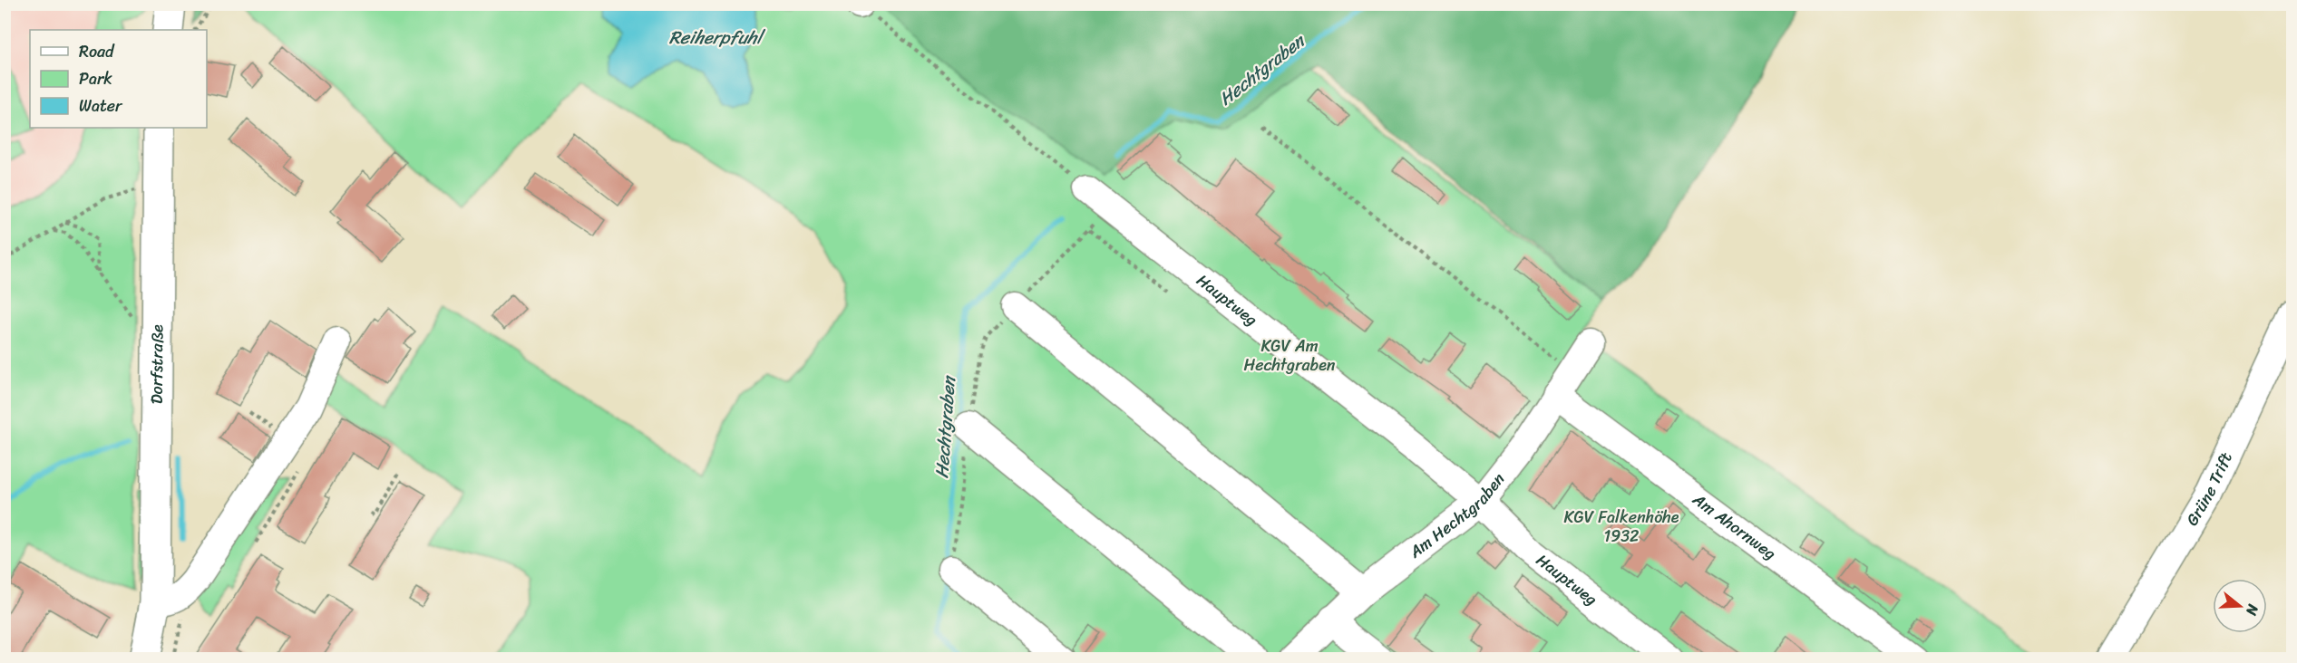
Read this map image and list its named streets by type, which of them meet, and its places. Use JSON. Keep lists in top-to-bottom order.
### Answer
{
  "streets": {
    "main road": ["Dorfstraße"],
    "lane": [
      "Hauptweg",
      "Grüne Trift",
      "Am Hechtgraben",
      "Am Ahornweg"
    ]
  },
  "crossings": [
    ["Hauptweg", "Am Hechtgraben"],
    ["Am Hechtgraben", "Am Ahornweg"]
  ],
  "water": ["Reiherpfuhl", "Hechtgraben"],
  "parks": ["KGV Am Hechtgraben", "KGV Falkenhöhe 1932"],
  "legend": ["Road", "Park", "Water"],
  "north": "right"
}
